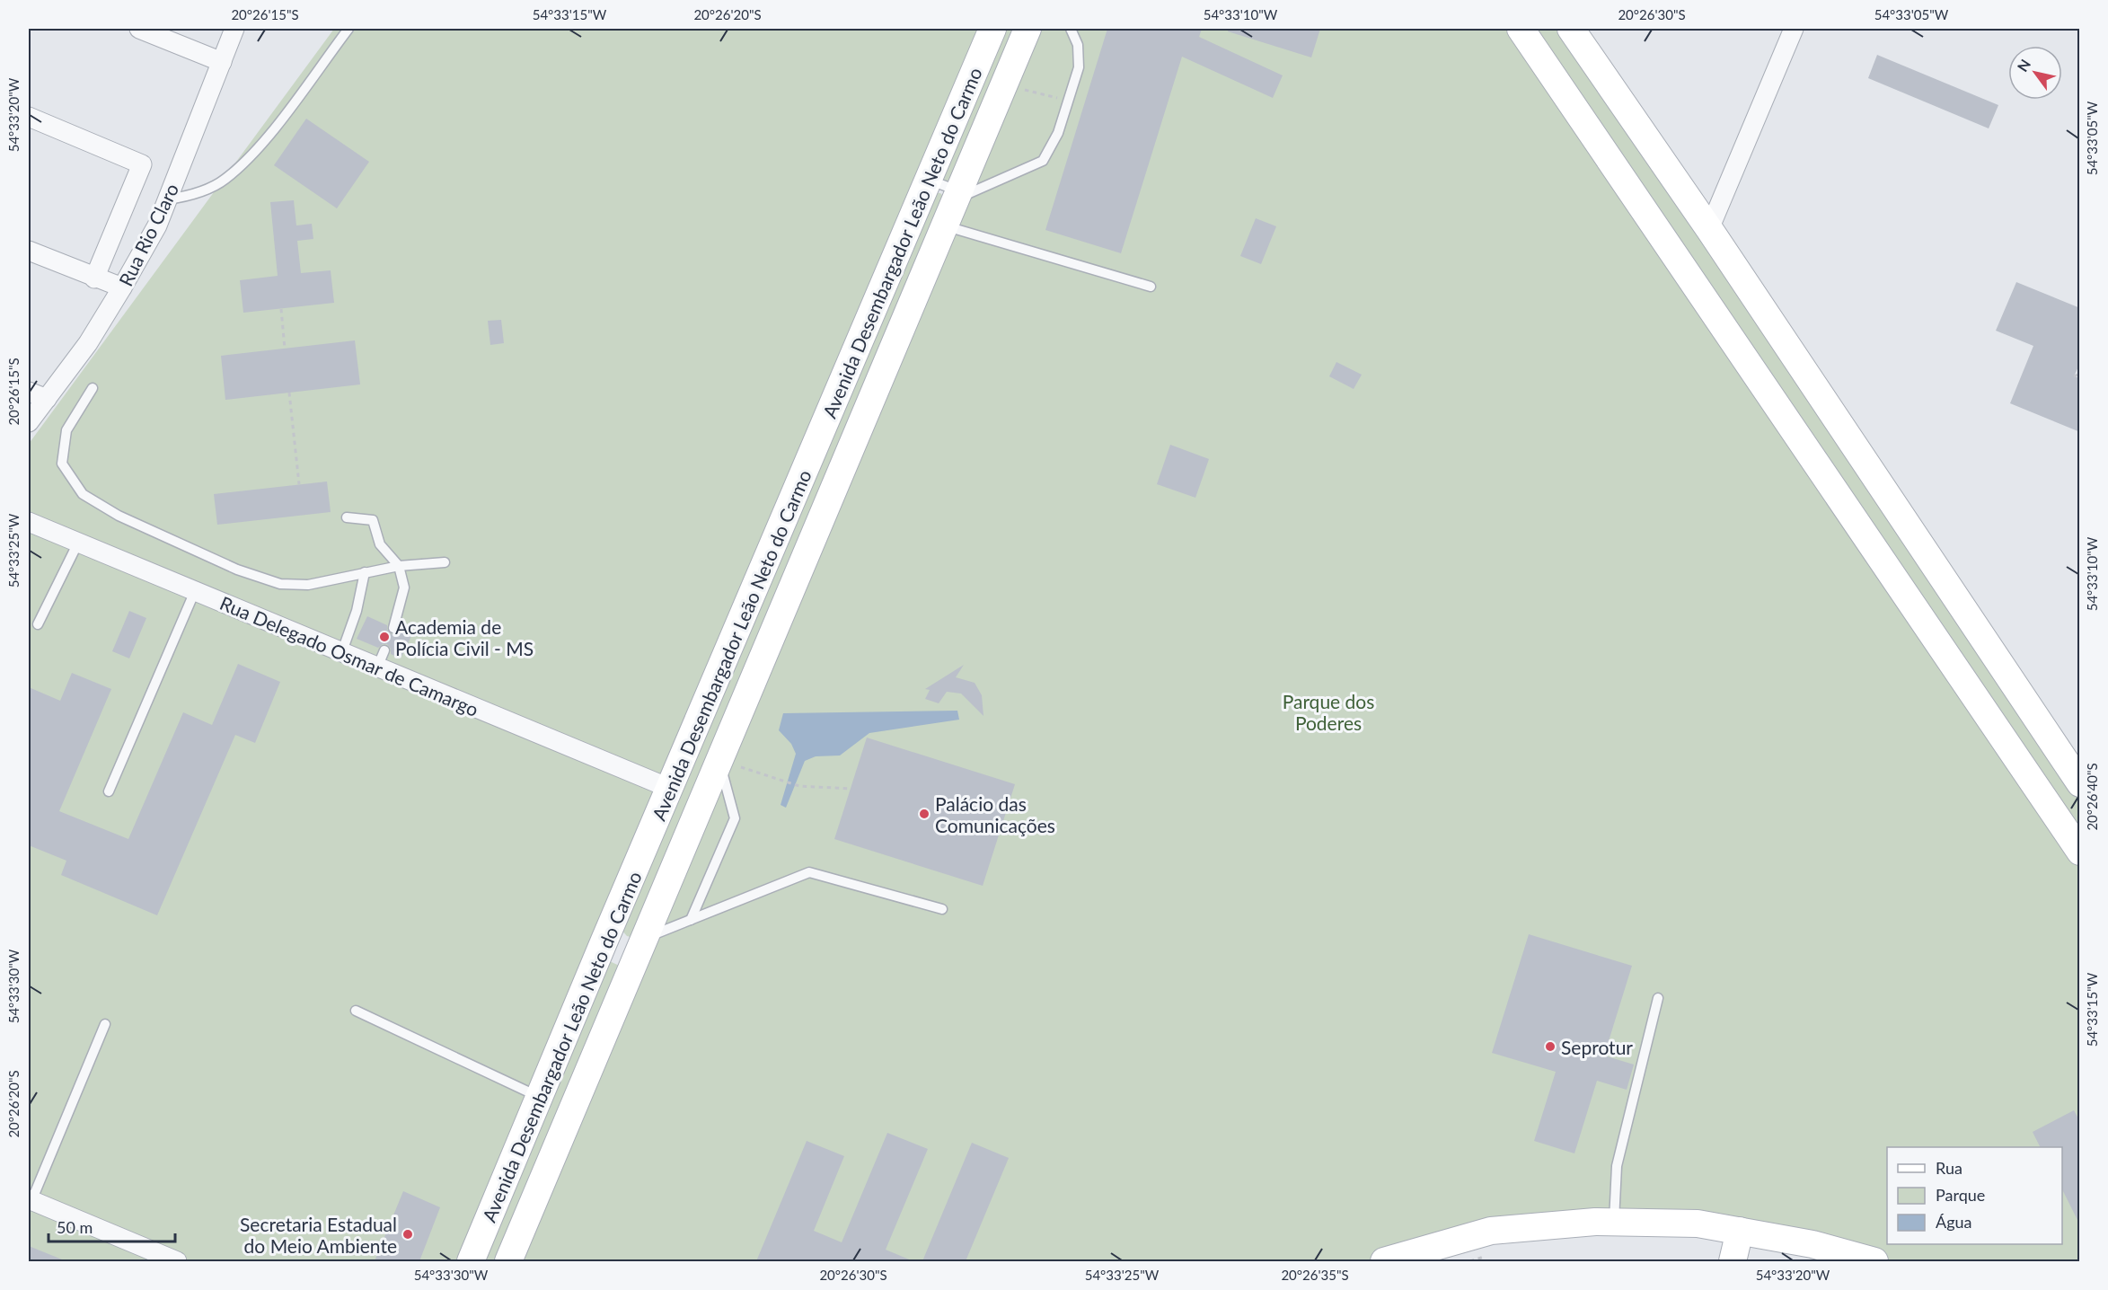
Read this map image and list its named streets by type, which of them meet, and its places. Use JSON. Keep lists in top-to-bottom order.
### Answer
{
  "streets": {
    "main road": ["Avenida Desembargador Leão Neto do Carmo"],
    "street": ["Rua Rio Claro", "Rua Delegado Osmar de Camargo"]
  },
  "crossings": [
    ["Avenida Desembargador Leão Neto do Carmo", "Rua Delegado Osmar de Camargo"]
  ],
  "parks": ["Parque dos Poderes"],
  "places": [
    "Academia de Polícia Civil - MS",
    "Palácio das Comunicações",
    "Seprotur",
    "Secretaria Estadual do Meio Ambiente"
  ],
  "legend": ["Rua", "Parque", "Água"],
  "scale_bar": "50 m",
  "north": "top left",
  "coordinates": [
    "20°26'15\"S",
    "54°33'15\"W",
    "20°26'20\"S",
    "54°33'10\"W",
    "20°26'30\"S",
    "54°33'05\"W",
    "54°33'20\"W",
    "54°33'25\"W",
    "20°26'40\"S",
    "54°33'30\"W",
    "20°26'35\"S"
  ]
}
